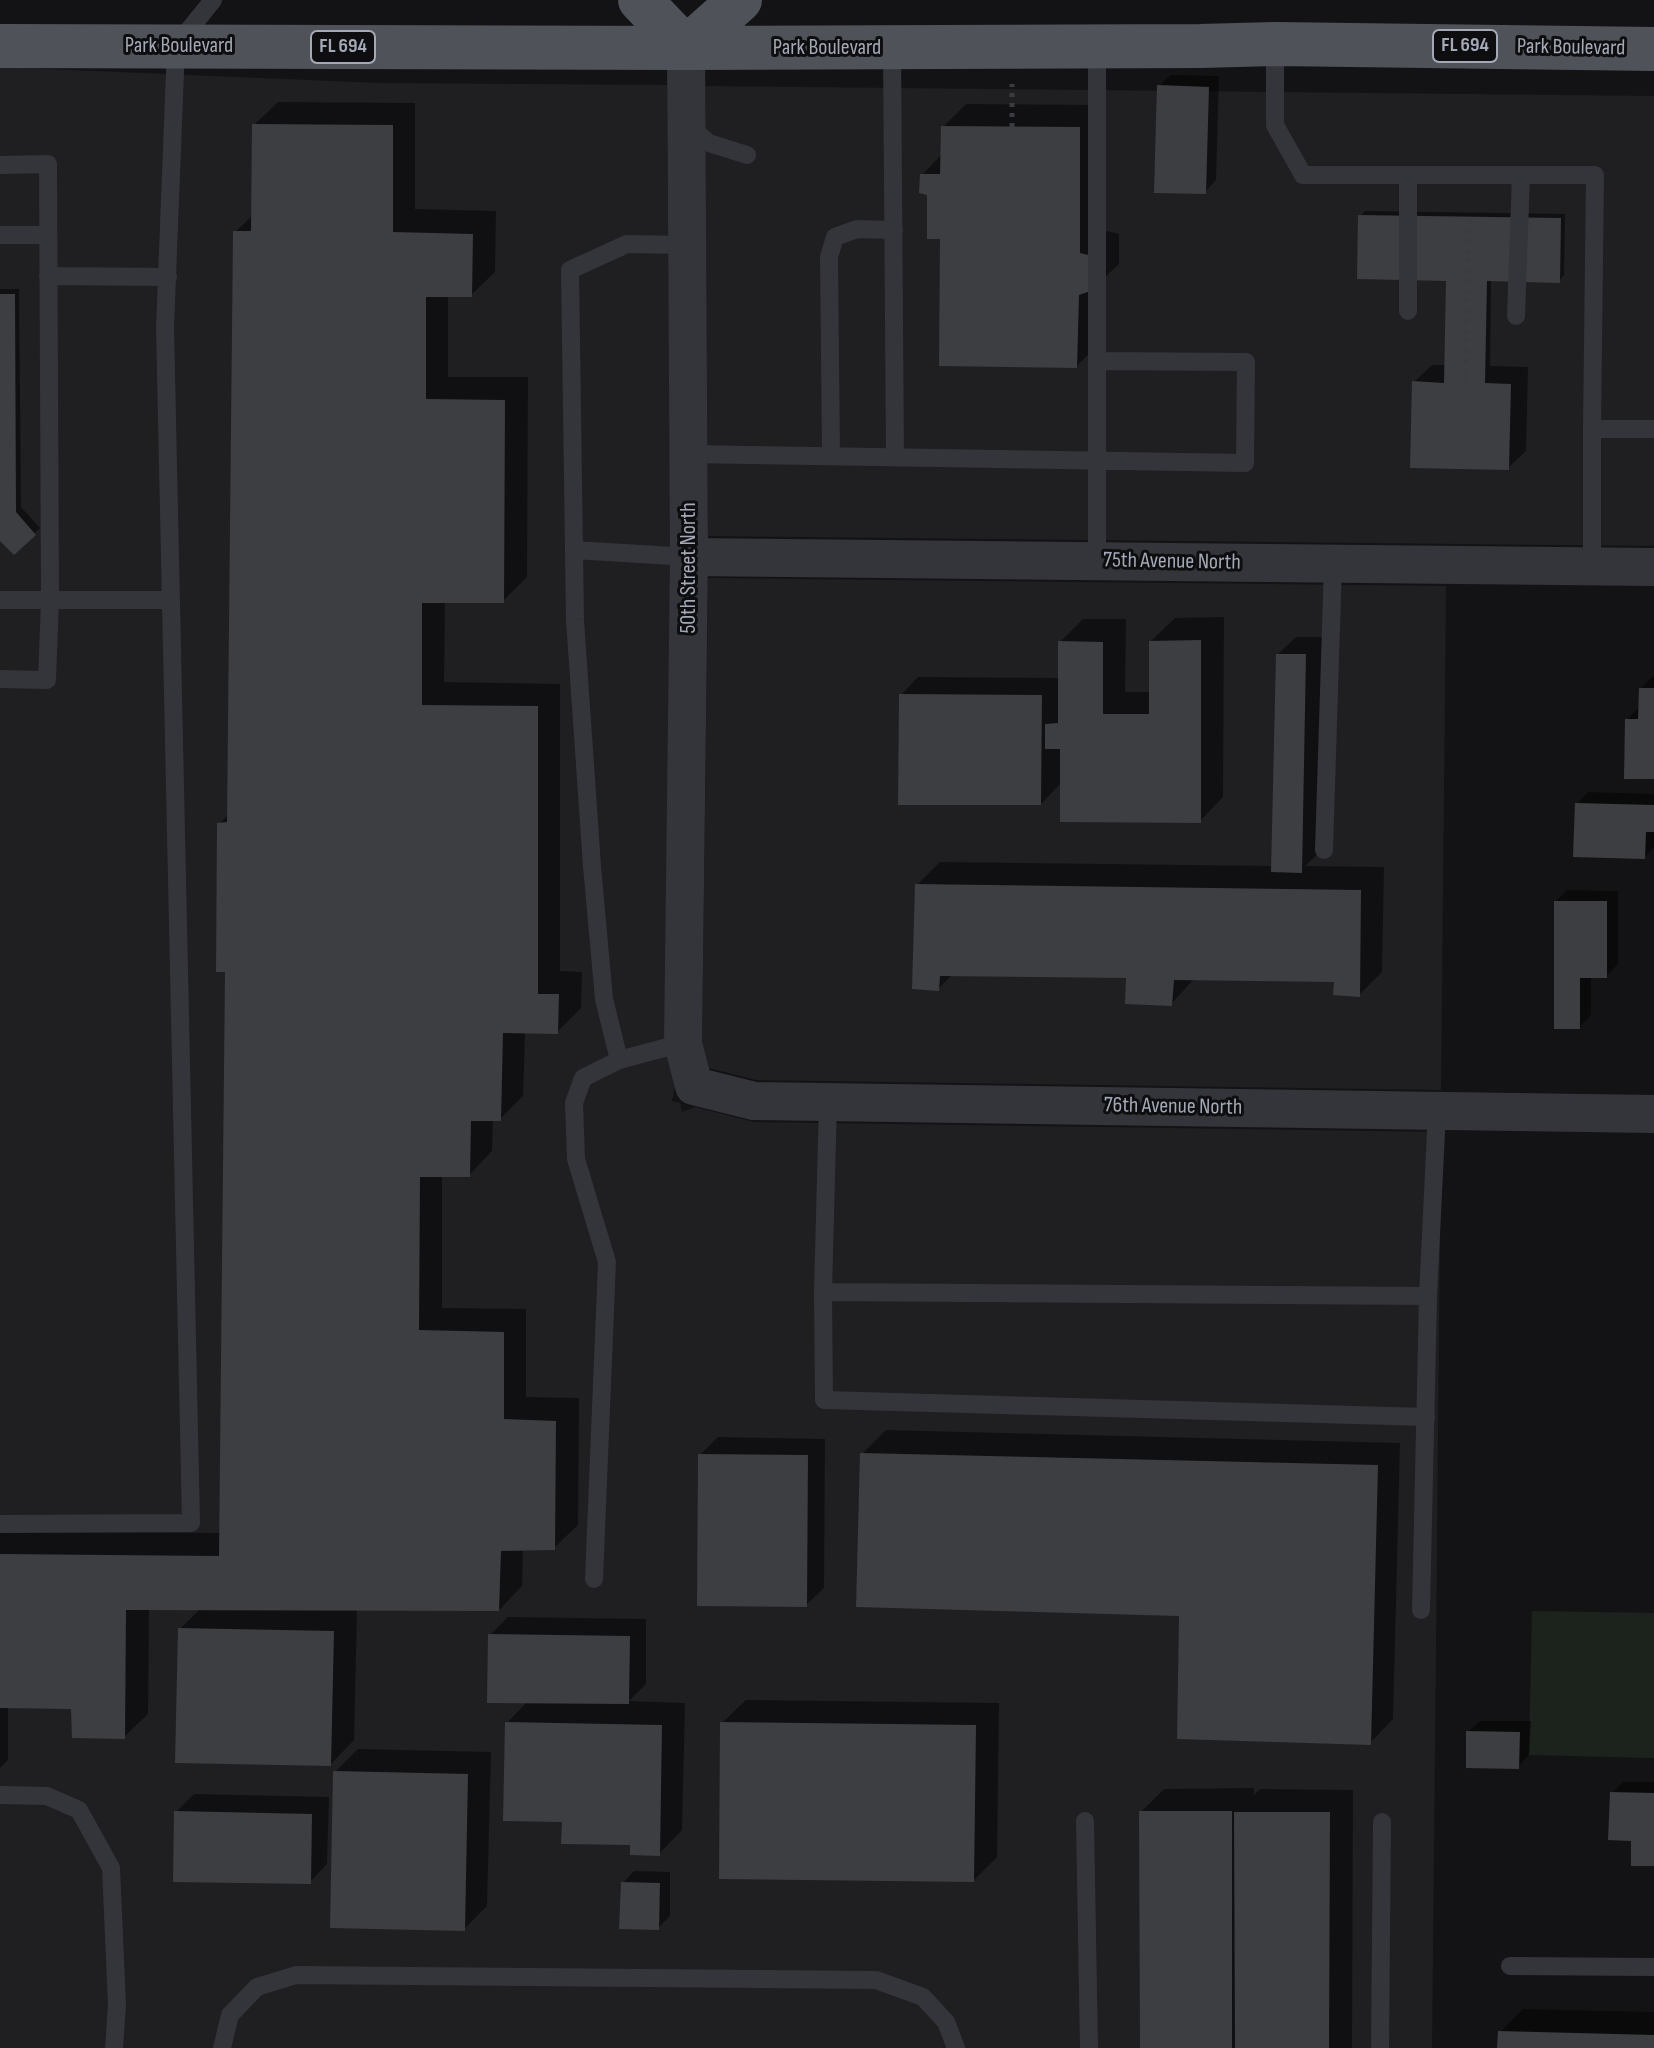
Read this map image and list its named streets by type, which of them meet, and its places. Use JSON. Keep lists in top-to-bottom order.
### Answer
{
  "streets": {
    "main road": ["Park Boulevard", "FL 694"],
    "street": ["75th Avenue North", "50th Street North", "76th Avenue North"]
  },
  "crossings": [
    ["Park Boulevard", "50th Street North"],
    ["75th Avenue North", "50th Street North"],
    ["50th Street North", "76th Avenue North"]
  ]
}
